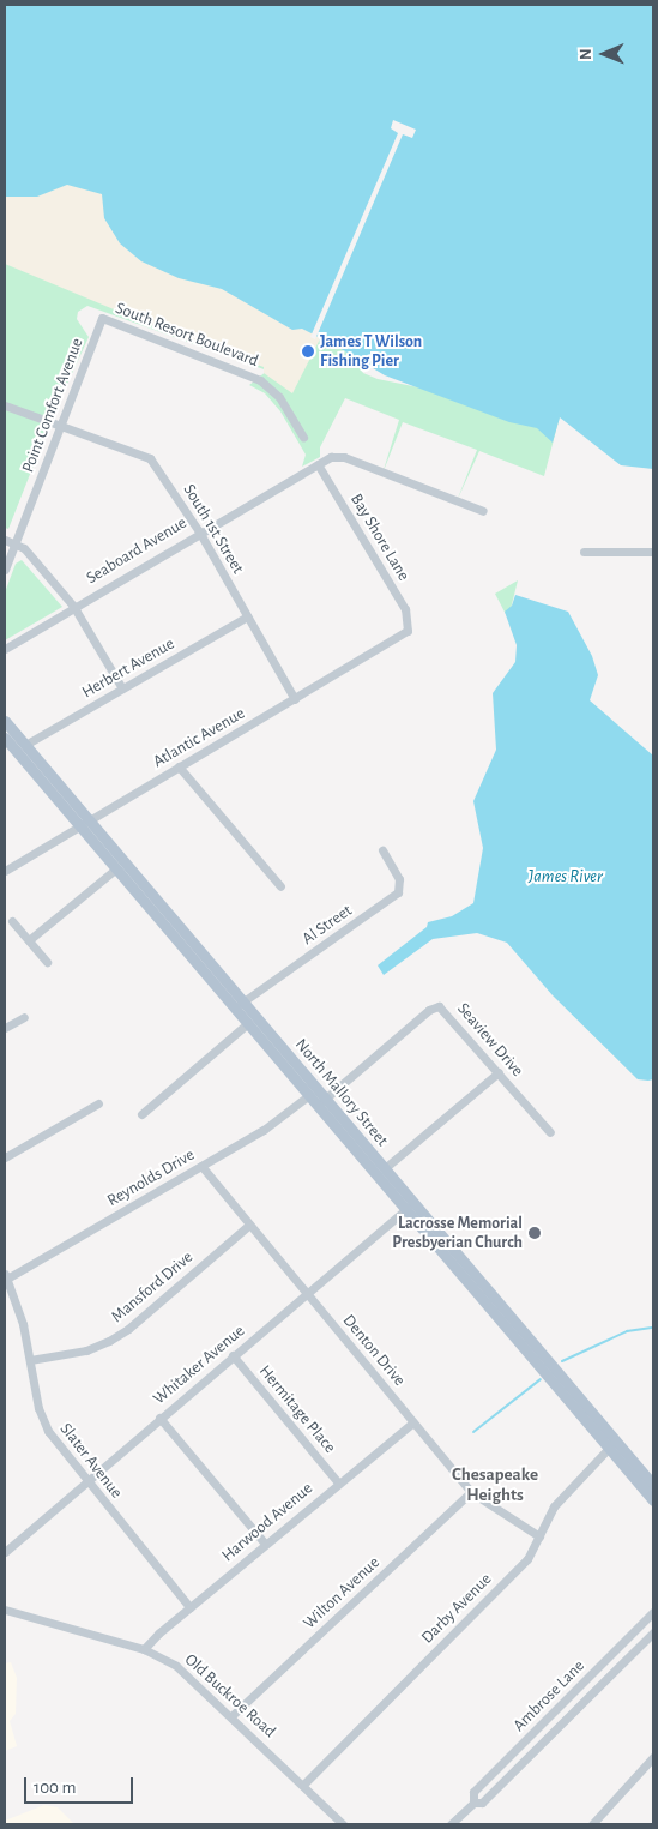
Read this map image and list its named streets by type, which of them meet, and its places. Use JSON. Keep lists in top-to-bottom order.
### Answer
{
  "streets": {
    "main road": ["North Mallory Street"],
    "street": [
      "South Resort Boulevard",
      "Point Comfort Avenue",
      "South 1st Street",
      "Bay Shore Lane",
      "Seaboard Avenue",
      "Herbert Avenue",
      "Atlantic Avenue",
      "Al Street",
      "Seaview Drive",
      "Reynolds Drive",
      "Mansford Drive",
      "Denton Drive",
      "Whitaker Avenue",
      "Hermitage Place",
      "Slater Avenue",
      "Harwood Avenue",
      "Wilton Avenue",
      "Darby Avenue",
      "Old Buckroe Road",
      "Ambrose Lane"
    ]
  },
  "crossings": [
    ["South Resort Boulevard", "Point Comfort Avenue"],
    ["Point Comfort Avenue", "South 1st Street"],
    ["South 1st Street", "Seaboard Avenue"],
    ["South 1st Street", "Herbert Avenue"],
    ["South 1st Street", "Atlantic Avenue"],
    ["Bay Shore Lane", "Seaboard Avenue"],
    ["Bay Shore Lane", "Atlantic Avenue"],
    ["Herbert Avenue", "North Mallory Street"],
    ["Atlantic Avenue", "North Mallory Street"],
    ["Al Street", "North Mallory Street"],
    ["Seaview Drive", "North Mallory Street"],
    ["North Mallory Street", "Reynolds Drive"],
    ["North Mallory Street", "Whitaker Avenue"],
    ["North Mallory Street", "Darby Avenue"],
    ["Reynolds Drive", "Denton Drive"],
    ["Reynolds Drive", "Slater Avenue"],
    ["Mansford Drive", "Denton Drive"],
    ["Mansford Drive", "Slater Avenue"],
    ["Denton Drive", "Whitaker Avenue"],
    ["Denton Drive", "Harwood Avenue"],
    ["Denton Drive", "Wilton Avenue"],
    ["Denton Drive", "Darby Avenue"],
    ["Whitaker Avenue", "Hermitage Place"],
    ["Whitaker Avenue", "Slater Avenue"],
    ["Hermitage Place", "Harwood Avenue"],
    ["Slater Avenue", "Harwood Avenue"],
    ["Harwood Avenue", "Old Buckroe Road"],
    ["Wilton Avenue", "Old Buckroe Road"],
    ["Darby Avenue", "Old Buckroe Road"]
  ],
  "districts": ["Chesapeake Heights"],
  "water": ["James River"],
  "places": ["James T Wilson Fishing Pier", "Lacrosse Memorial Presbyerian Church"],
  "scale_bar": "100 m",
  "north": "left"
}
